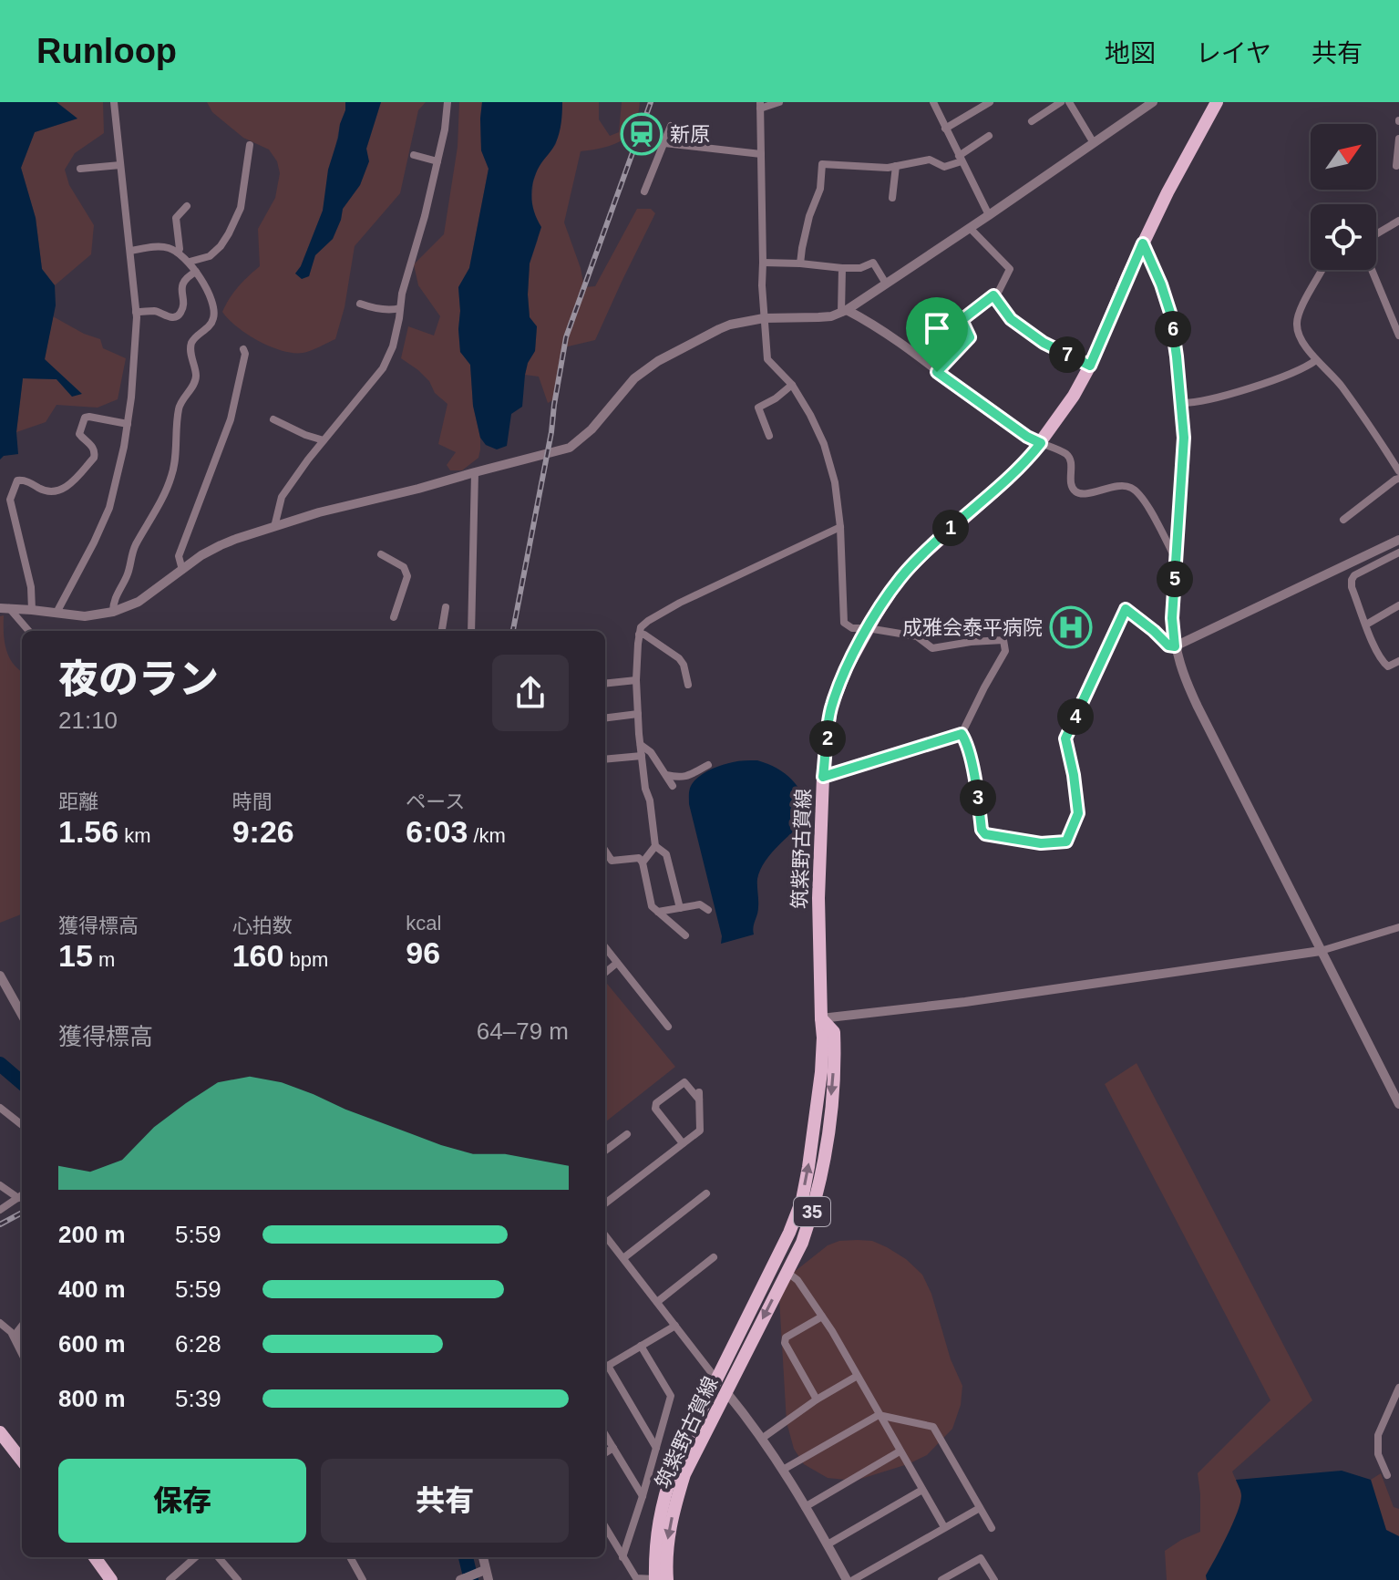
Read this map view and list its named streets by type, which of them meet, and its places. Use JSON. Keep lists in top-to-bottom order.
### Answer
{
  "streets": {
    "main road": ["筑紫野古賀線", "35"]
  },
  "places": {
    "station": ["新原"],
    "hospital": ["成雅会泰平病院"]
  },
  "north": "top right",
  "page": {
    "header": "Runloop",
    "nav": ["地図", "レイヤ", "共有"],
    "pins": [
      "6",
      "7",
      "1",
      "5",
      "4",
      "2",
      "3"
    ],
    "heading": ["夜のラン", "21:10"],
    "stats": [
      ["距離", "1.56 km"],
      ["時間", "9:26"],
      ["ペース", "6:03 /km"],
      ["獲得標高", "15 m"],
      ["心拍数", "160 bpm"],
      ["kcal", "96"]
    ],
    "chart": ["獲得標高", "64–79 m"],
    "list": [
      {
        "name": "200 m",
        "note": "5:59"
      },
      {
        "name": "400 m",
        "note": "5:59"
      },
      {
        "name": "600 m",
        "note": "6:28"
      },
      {
        "name": "800 m",
        "note": "5:39"
      }
    ],
    "buttons": ["保存", "共有"]
  }
}
